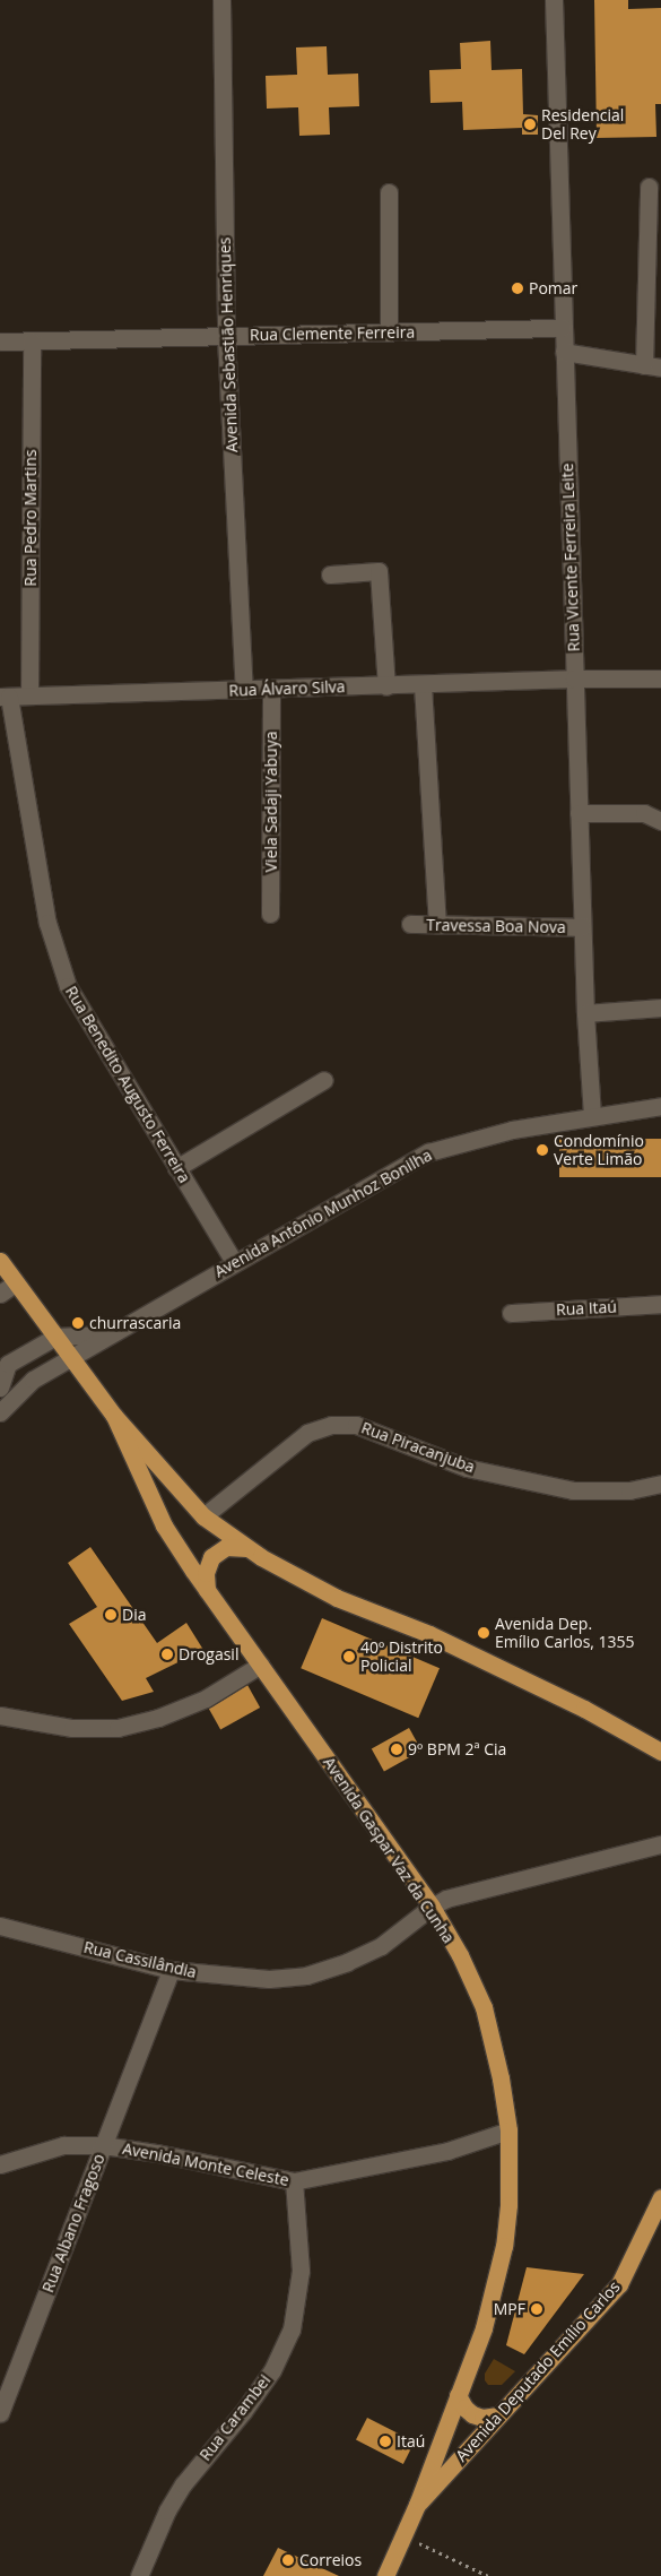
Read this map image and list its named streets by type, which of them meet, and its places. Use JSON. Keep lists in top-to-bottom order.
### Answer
{
  "streets": {
    "main road": ["Avenida Gaspar Vaz da Cunha", "Avenida Deputado Emílio Carlos"],
    "street": [
      "Rua Clemente Ferreira",
      "Avenida Sebastião Henriques",
      "Rua Pedro Martins",
      "Rua Vicente Ferreira Leite",
      "Rua Álvaro Silva",
      "Viela Sadaji Yabuya",
      "Travessa Boa Nova",
      "Rua Benedito Augusto Ferreira",
      "Avenida Antônio Munhoz Bonilha",
      "Rua Itaú",
      "Rua Piracanjuba",
      "Rua Cassilândia",
      "Avenida Monte Celeste",
      "Rua Albano Fragoso",
      "Rua Carambei"
    ]
  },
  "crossings": [
    ["Rua Clemente Ferreira", "Avenida Sebastião Henriques"],
    ["Rua Clemente Ferreira", "Rua Pedro Martins"],
    ["Rua Clemente Ferreira", "Rua Vicente Ferreira Leite"],
    ["Avenida Sebastião Henriques", "Rua Álvaro Silva"],
    ["Rua Pedro Martins", "Rua Álvaro Silva"],
    ["Rua Vicente Ferreira Leite", "Rua Álvaro Silva"],
    ["Rua Vicente Ferreira Leite", "Travessa Boa Nova"],
    ["Rua Vicente Ferreira Leite", "Avenida Antônio Munhoz Bonilha"],
    ["Rua Álvaro Silva", "Viela Sadaji Yabuya"],
    ["Rua Álvaro Silva", "Rua Benedito Augusto Ferreira"],
    ["Rua Benedito Augusto Ferreira", "Avenida Antônio Munhoz Bonilha"],
    ["Avenida Gaspar Vaz da Cunha", "Rua Cassilândia"],
    ["Avenida Gaspar Vaz da Cunha", "Avenida Monte Celeste"],
    ["Avenida Gaspar Vaz da Cunha", "Avenida Deputado Emílio Carlos"],
    ["Rua Cassilândia", "Rua Albano Fragoso"],
    ["Avenida Monte Celeste", "Rua Albano Fragoso"],
    ["Avenida Monte Celeste", "Rua Carambei"]
  ],
  "places": [
    "Residencial Del Rey",
    "Pomar",
    "Condomínio Verte Limão",
    "churrascaria",
    "Dia",
    "Avenida Dep. Emílio Carlos, 1355",
    "Drogasil",
    "40º Distrito Policial",
    "9º BPM 2ª Cia",
    "MPF",
    "Itaú",
    "Correios"
  ]
}
